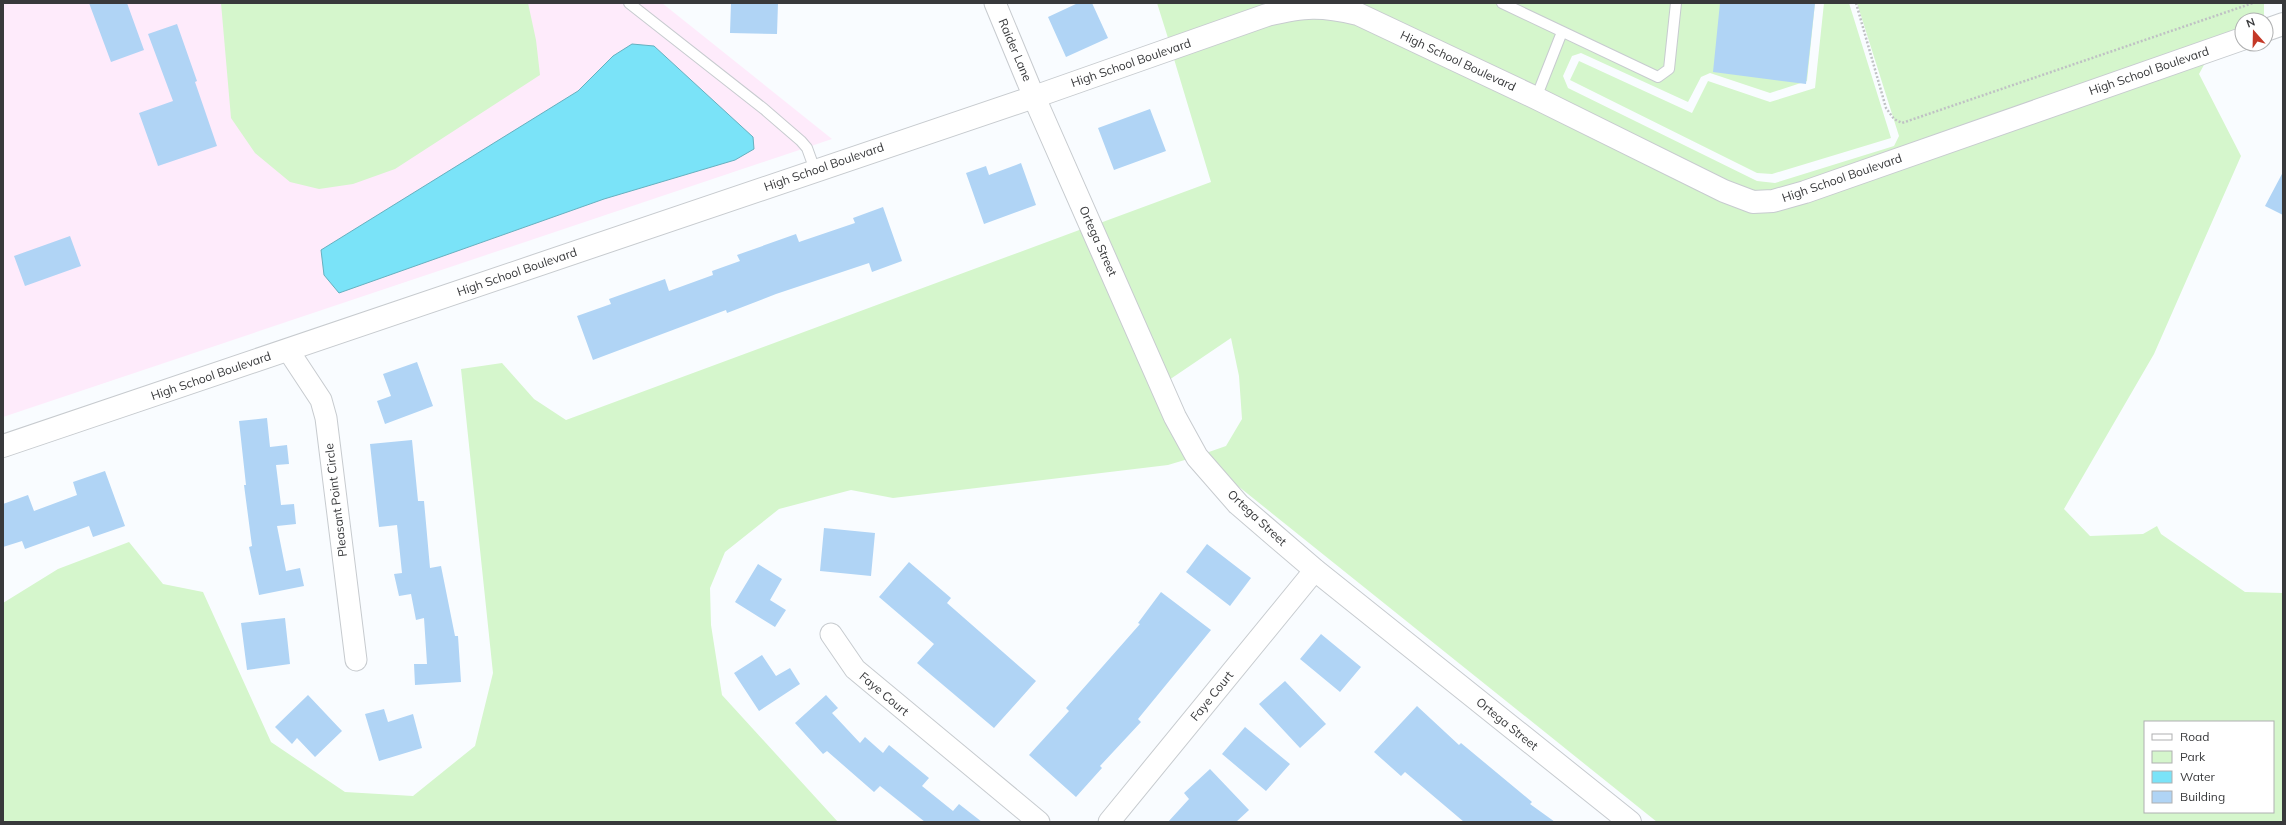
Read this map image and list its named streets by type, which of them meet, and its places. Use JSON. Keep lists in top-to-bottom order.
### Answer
{
  "streets": {
    "street": [
      "Raider Lane",
      "High School Boulevard",
      "Ortega Street",
      "Pleasant Point Circle",
      "Faye Court"
    ]
  },
  "crossings": [
    ["Raider Lane", "High School Boulevard"],
    ["Raider Lane", "Ortega Street"],
    ["High School Boulevard", "Ortega Street"],
    ["High School Boulevard", "Pleasant Point Circle"],
    ["Ortega Street", "Faye Court"]
  ],
  "legend": [
    "Road",
    "Park",
    "Water",
    "Building"
  ],
  "north": "top"
}
